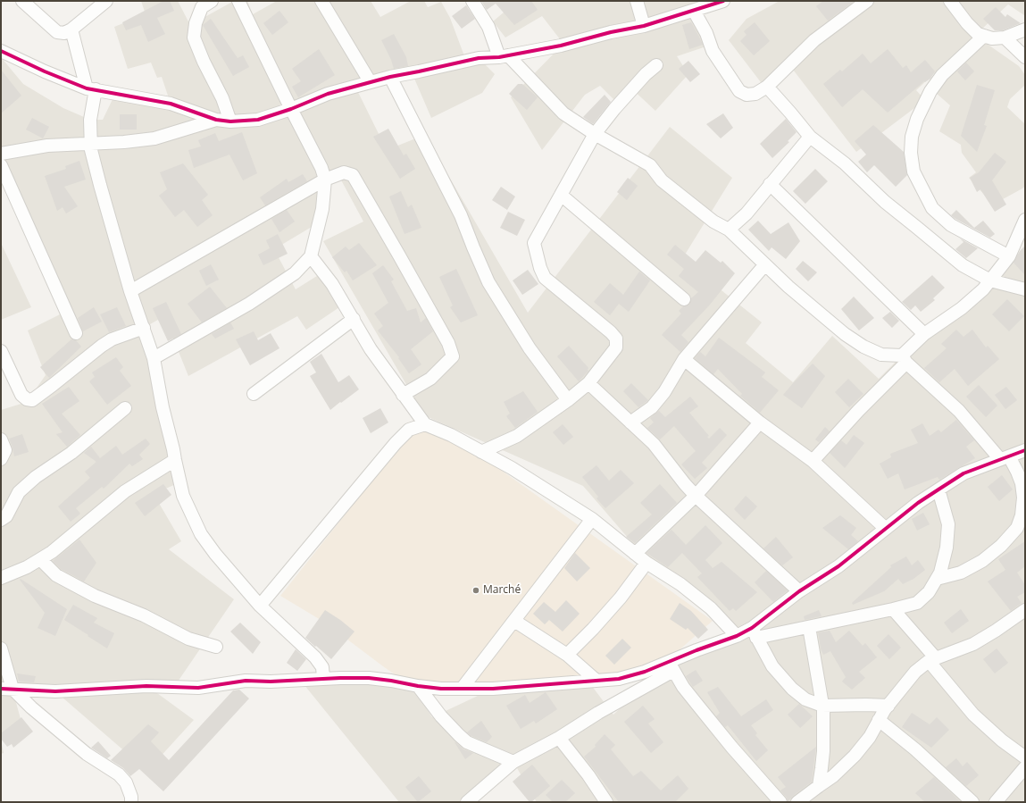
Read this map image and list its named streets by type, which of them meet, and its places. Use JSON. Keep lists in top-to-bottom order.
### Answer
{
  "places": ["Marché"]
}
